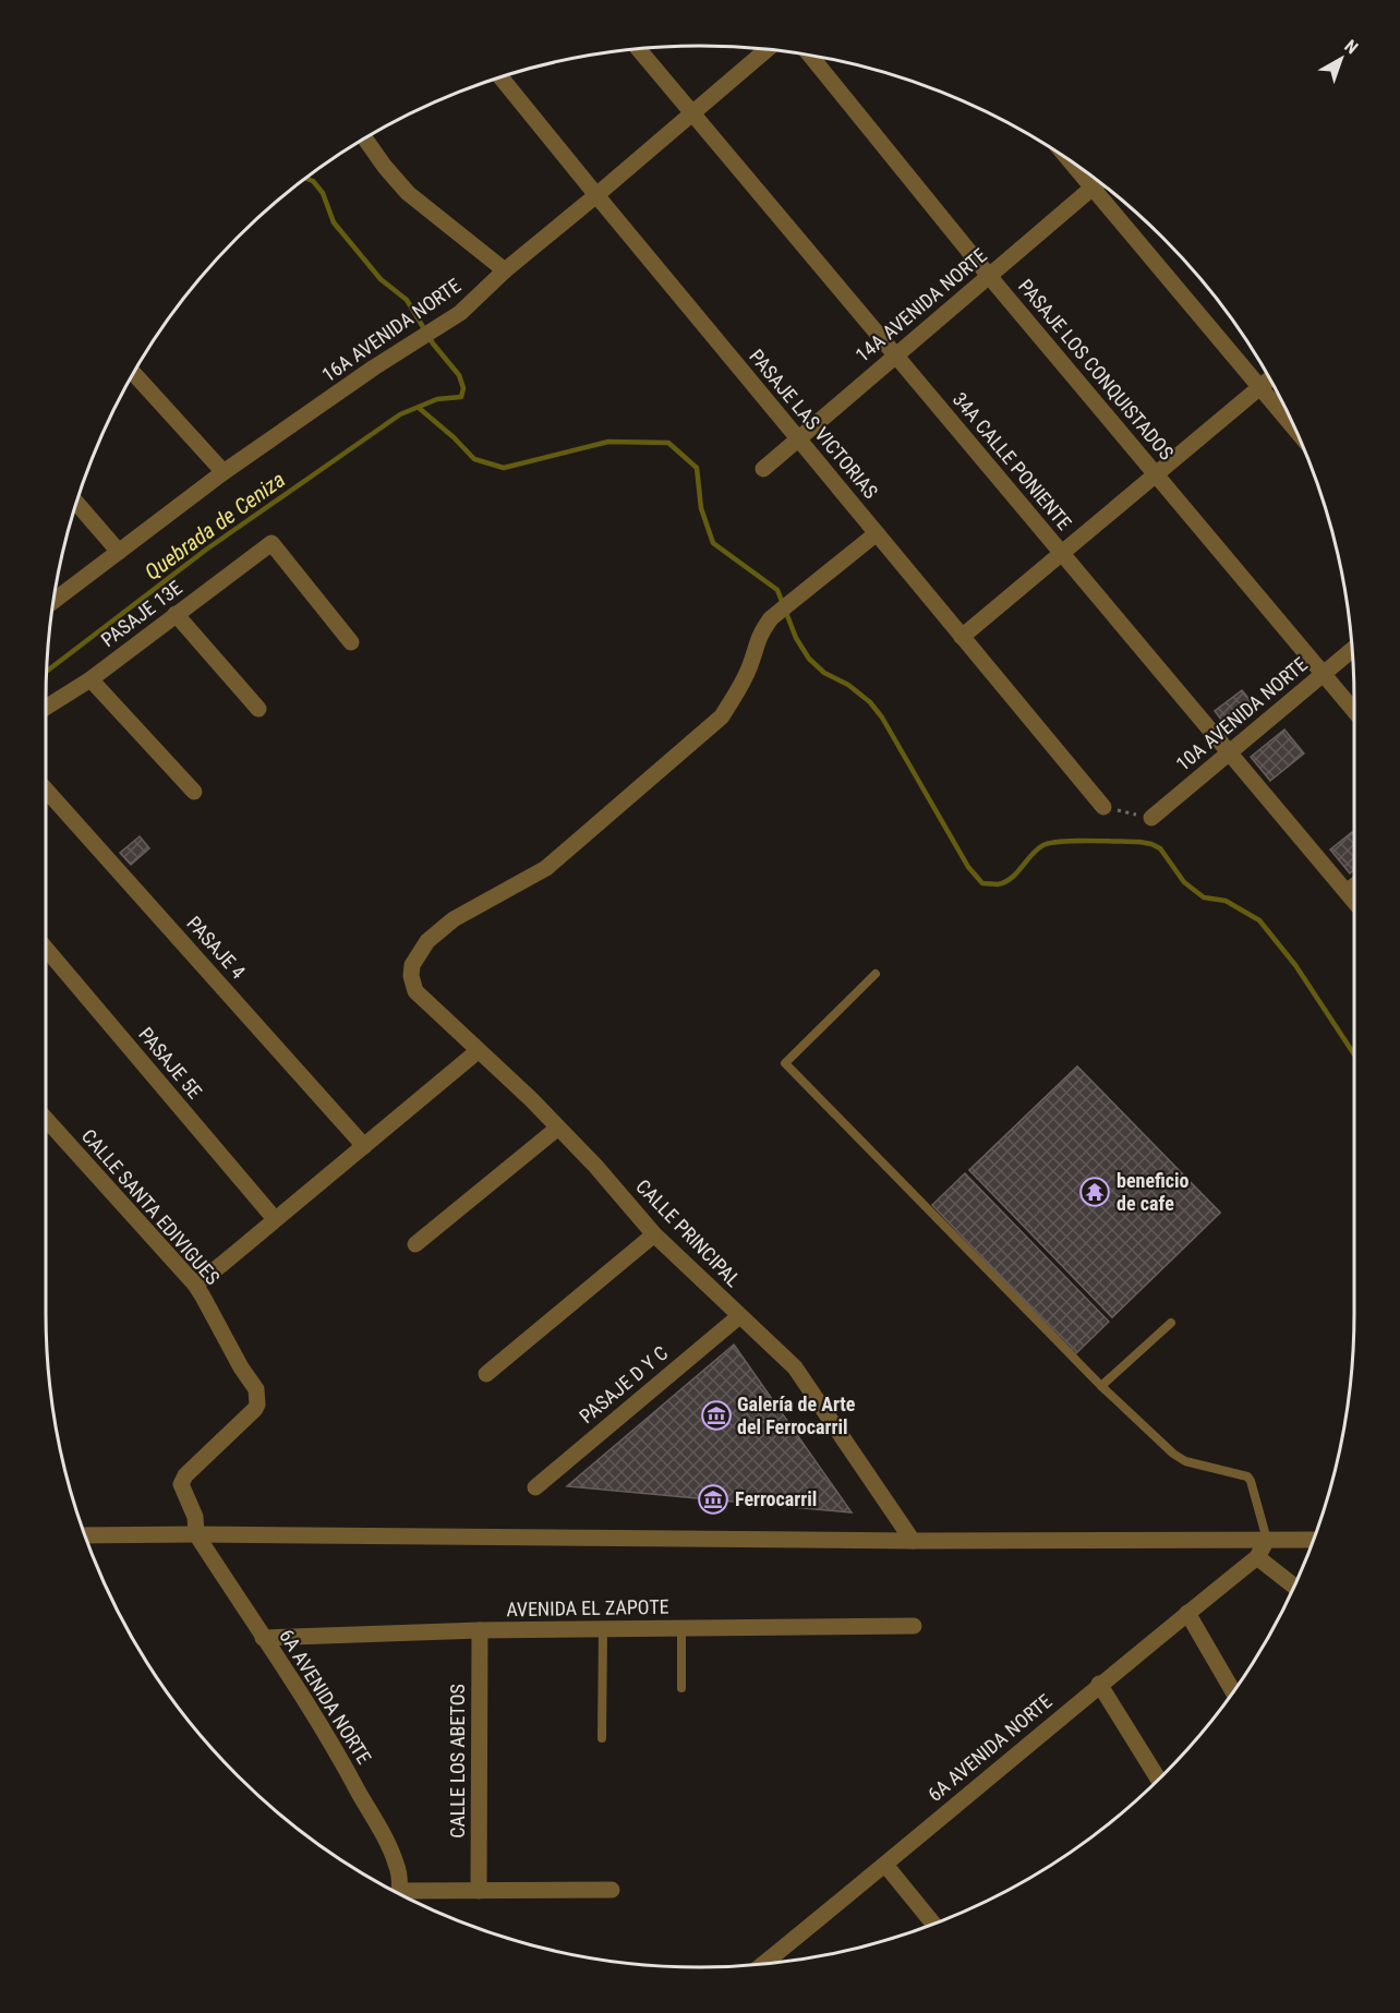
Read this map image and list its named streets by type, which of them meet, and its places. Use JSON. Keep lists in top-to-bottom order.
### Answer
{
  "streets": {
    "street": [
      "14A AVENIDA NORTE",
      "16A AVENIDA NORTE",
      "PASAJE LOS CONQUISTADOS",
      "PASAJE LAS VICTORIAS",
      "34A CALLE PONIENTE",
      "PASAJE 13E",
      "10A AVENIDA NORTE",
      "PASAJE 4",
      "PASAJE 5E",
      "CALLE SANTA EDIVIGUES",
      "CALLE PRINCIPAL",
      "PASAJE D Y C",
      "AVENIDA EL ZAPOTE",
      "6A AVENIDA NORTE",
      "CALLE LOS ABETOS"
    ]
  },
  "crossings": [
    ["14A AVENIDA NORTE", "PASAJE LOS CONQUISTADOS"],
    ["14A AVENIDA NORTE", "PASAJE LAS VICTORIAS"],
    ["14A AVENIDA NORTE", "34A CALLE PONIENTE"],
    ["16A AVENIDA NORTE", "PASAJE LAS VICTORIAS"],
    ["16A AVENIDA NORTE", "34A CALLE PONIENTE"],
    ["PASAJE LOS CONQUISTADOS", "10A AVENIDA NORTE"],
    ["PASAJE LAS VICTORIAS", "CALLE PRINCIPAL"],
    ["34A CALLE PONIENTE", "10A AVENIDA NORTE"],
    ["CALLE SANTA EDIVIGUES", "6A AVENIDA NORTE"],
    ["CALLE PRINCIPAL", "PASAJE D Y C"],
    ["AVENIDA EL ZAPOTE", "6A AVENIDA NORTE"],
    ["AVENIDA EL ZAPOTE", "CALLE LOS ABETOS"]
  ],
  "water": ["Quebrada de Ceniza"],
  "places": {
    "temple": ["beneficio de cafe"],
    "museum": ["Galería de Arte del Ferrocarril", "Ferrocarril"]
  },
  "north": "top right"
}
